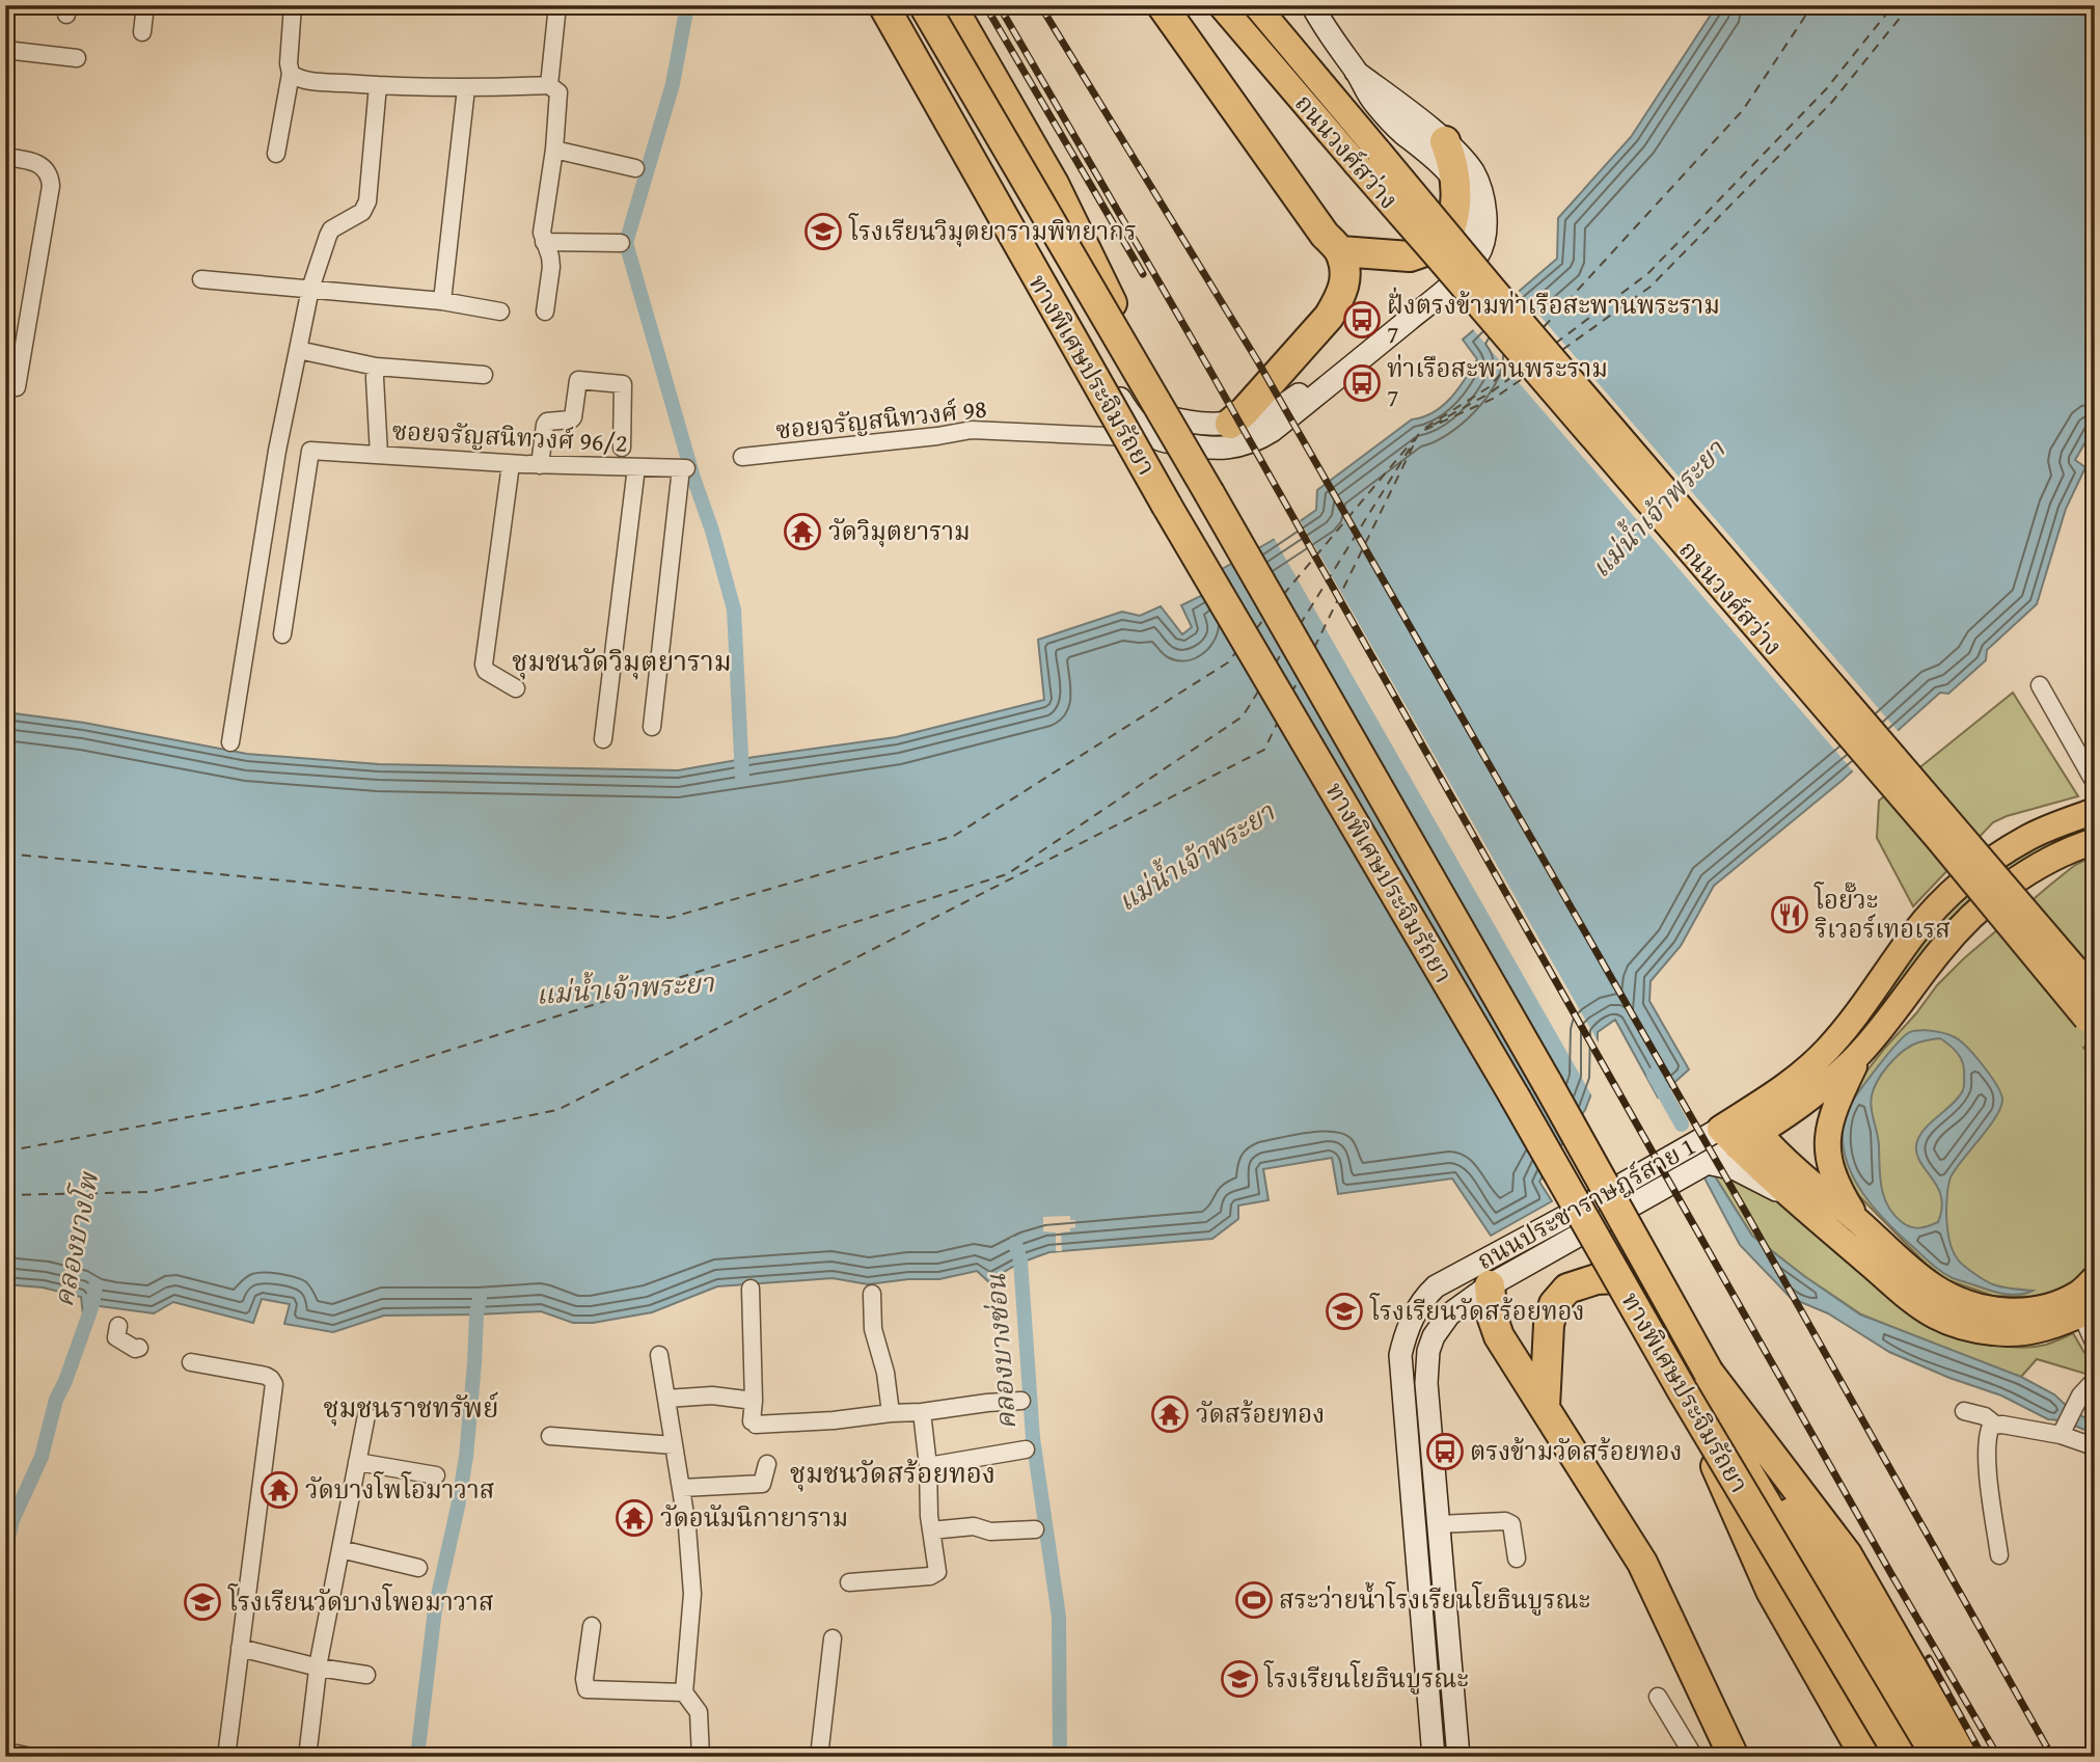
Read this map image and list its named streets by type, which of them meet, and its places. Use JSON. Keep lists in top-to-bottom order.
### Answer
{
  "streets": {
    "highway": ["ทางพิเศษประจิมรัถยา"],
    "main road": ["ถนนวงศ์สว่าง", "ถนนประชาราษฎร์สาย 1"],
    "street": ["ซอยจรัญสนิทวงศ์ 98", "ซอยจรัญสนิทวงศ์ 96/2"]
  },
  "districts": ["ชุมชนวัดวิมุตยาราม", "ชุมชนราชทรัพย์", "ชุมชนวัดสร้อยทอง"],
  "water": ["แม่น้ำเจ้าพระยา", "คลองบางโพ", "คลองบางซ่อน"],
  "places": {
    "school or university": [
      "โรงเรียนวิมุตยารามพิทยากร",
      "โรงเรียนวัดสร้อยทอง",
      "โรงเรียนวัดบางโพอมาวาส",
      "โรงเรียนโยธินบูรณะ"
    ],
    "bus stop": ["ฝั่งตรงข้ามท่าเรือสะพานพระราม 7", "ท่าเรือสะพานพระราม 7", "ตรงข้ามวัดสร้อยทอง"],
    "temple": [
      "วัดวิมุตยาราม",
      "วัดสร้อยทอง",
      "วัดบางโพโอมาวาส",
      "วัดอนัมนิกายาราม"
    ],
    "restaurant": ["โอยั๊วะ ริเวอร์เทอเรส"],
    "sports": ["สระว่ายนํ้าโรงเรียนโยธินบูรณะ"]
  }
}
